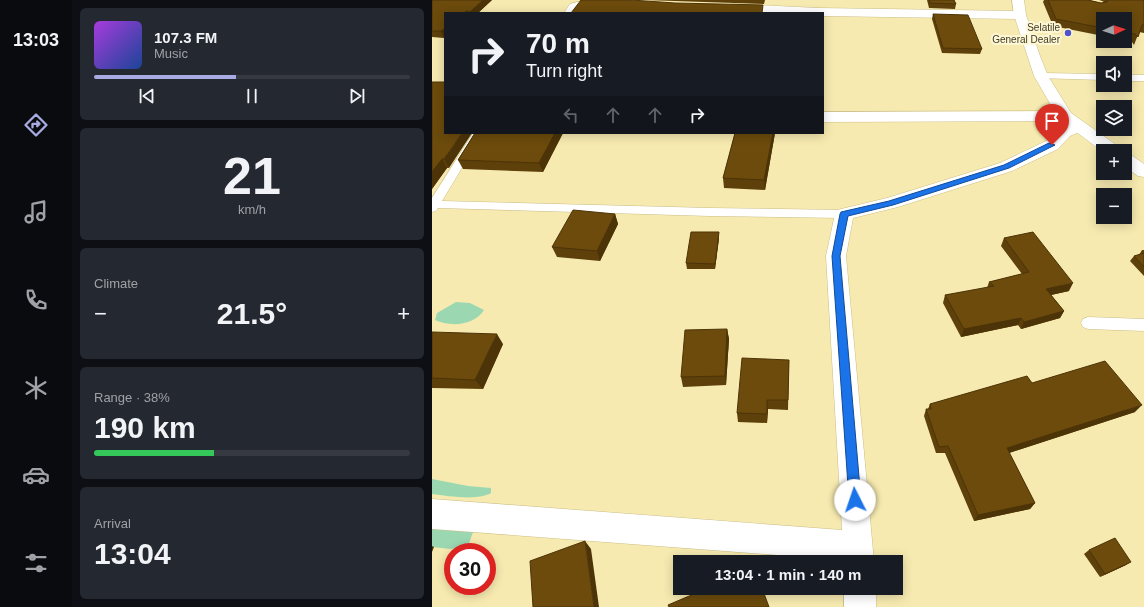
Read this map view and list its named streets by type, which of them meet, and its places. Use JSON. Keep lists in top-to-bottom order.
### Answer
{
  "places": ["Selatile General Dealer"],
  "north": "right",
  "page": {
    "tabs": "13:03",
    "map_buttons": ["+", "−"],
    "turn": ["70 m", "Turn right"],
    "song": ["107.3 FM", "Music"],
    "tile": [
      ["21", "km/h"],
      "Climate",
      ["Range · 38%", "190 km"],
      ["Arrival", "13:04"]
    ],
    "heat": ["−", "21.5°", "+"],
    "limit": "30",
    "trip": "13:04 · 1 min · 140 m"
  }
}
